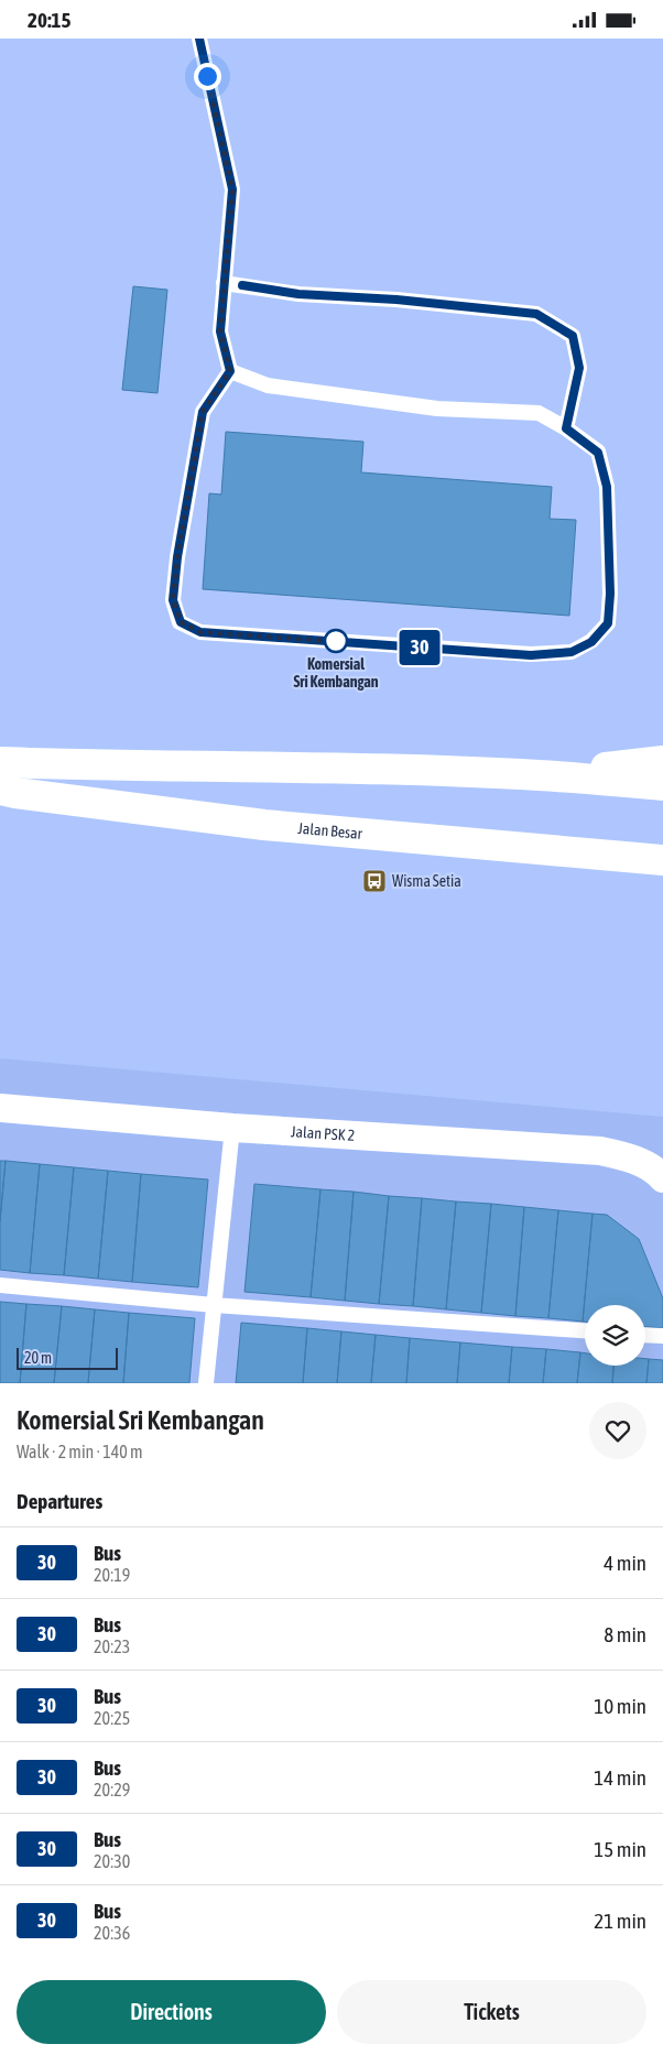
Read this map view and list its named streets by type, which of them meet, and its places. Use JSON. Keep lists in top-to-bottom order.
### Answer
{
  "streets": {
    "main road": ["Jalan Besar"],
    "street": ["Jalan PSK 2"]
  },
  "places": {
    "other": ["Komersial Sri Kembangan"],
    "bus stop": ["Wisma Setia"]
  },
  "lines": ["bus line 30"],
  "scale_bar": "20 m",
  "page": {
    "status": "20:15",
    "on_map": "30",
    "scale": "20 m",
    "heading": [
      ["Komersial Sri Kembangan", "Walk · 2 min · 140 m"],
      "Departures"
    ],
    "list": [
      {
        "mark": "30",
        "name": "Bus",
        "note": "20:19",
        "value": "4 min"
      },
      {
        "mark": "30",
        "name": "Bus",
        "note": "20:23",
        "value": "8 min"
      },
      {
        "mark": "30",
        "name": "Bus",
        "note": "20:25",
        "value": "10 min"
      },
      {
        "mark": "30",
        "name": "Bus",
        "note": "20:29",
        "value": "14 min"
      },
      {
        "mark": "30",
        "name": "Bus",
        "note": "20:30",
        "value": "15 min"
      },
      {
        "mark": "30",
        "name": "Bus",
        "note": "20:36",
        "value": "21 min"
      }
    ],
    "buttons": ["Directions", "Tickets"]
  }
}
